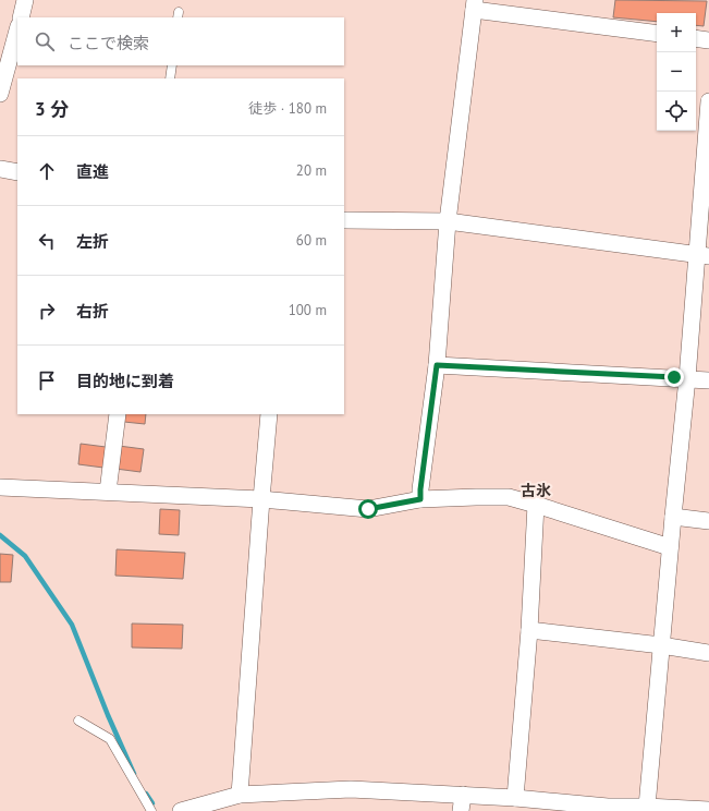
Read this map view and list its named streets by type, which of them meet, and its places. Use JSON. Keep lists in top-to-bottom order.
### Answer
{
  "districts": ["古氷"],
  "page": {
    "map_buttons": ["+", "−"],
    "search": "ここで検索",
    "heading": ["3 分", "徒歩 · 180 m"],
    "list": [
      ["直進", "20 m"],
      ["左折", "60 m"],
      ["右折", "100 m"],
      "目的地に到着"
    ]
  }
}
